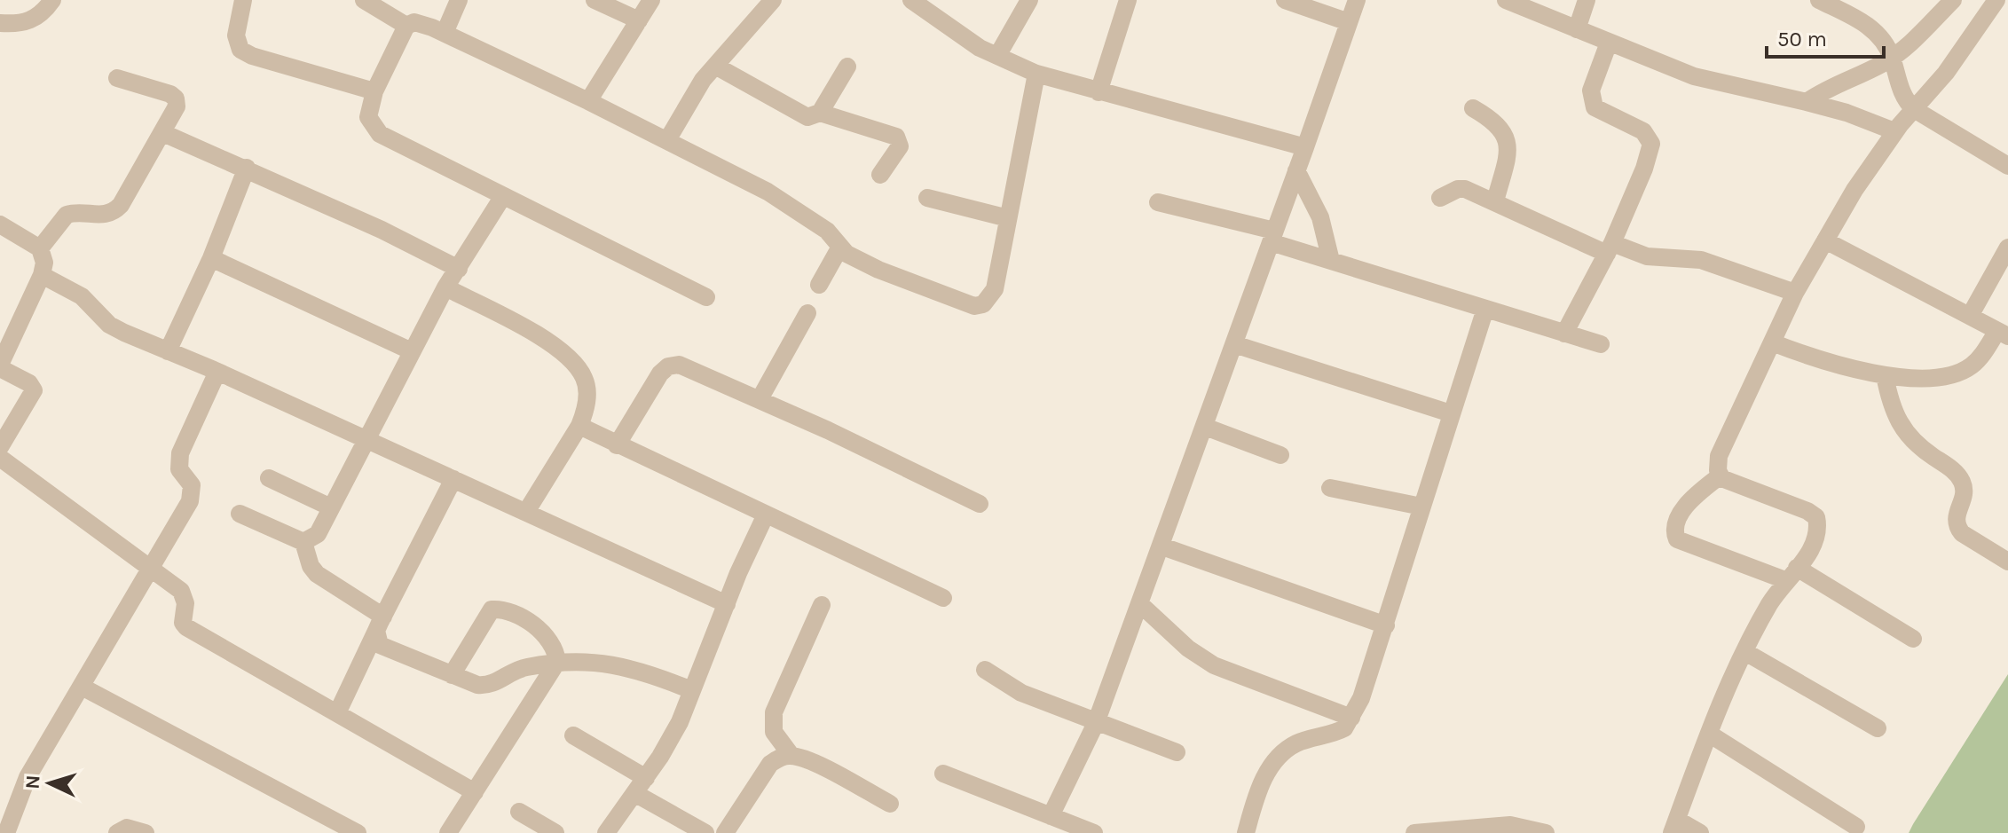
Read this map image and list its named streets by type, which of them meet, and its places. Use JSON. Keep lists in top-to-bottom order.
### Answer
{
  "scale_bar": "50 m",
  "north": "left"
}
